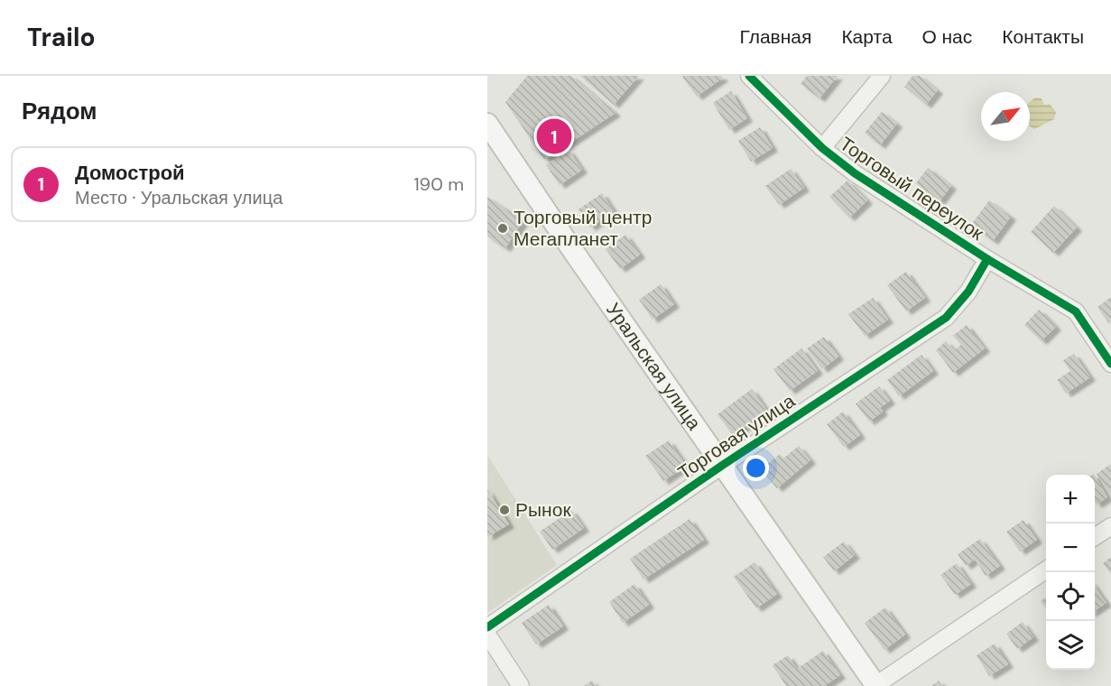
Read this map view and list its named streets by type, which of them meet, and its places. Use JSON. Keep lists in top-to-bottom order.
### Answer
{
  "streets": {
    "main road": ["Уральская улица"],
    "street": ["Торговый переулок", "Торговая улица"]
  },
  "crossings": [
    ["Торговый переулок", "Торговая улица"],
    ["Уральская улица", "Торговая улица"]
  ],
  "places": ["Торговый центр Мегапланет", "Рынок"],
  "north": "top right",
  "page": {
    "header": "Trailo",
    "nav": [
      "Главная",
      "Карта",
      "О нас",
      "Контакты"
    ],
    "heading": "Рядом",
    "pins": "1",
    "list": [
      {
        "mark": "1",
        "name": "Домострой",
        "note": "Место · Уральская улица",
        "value": "190 m"
      }
    ],
    "map_buttons": ["+", "−"]
  }
}
